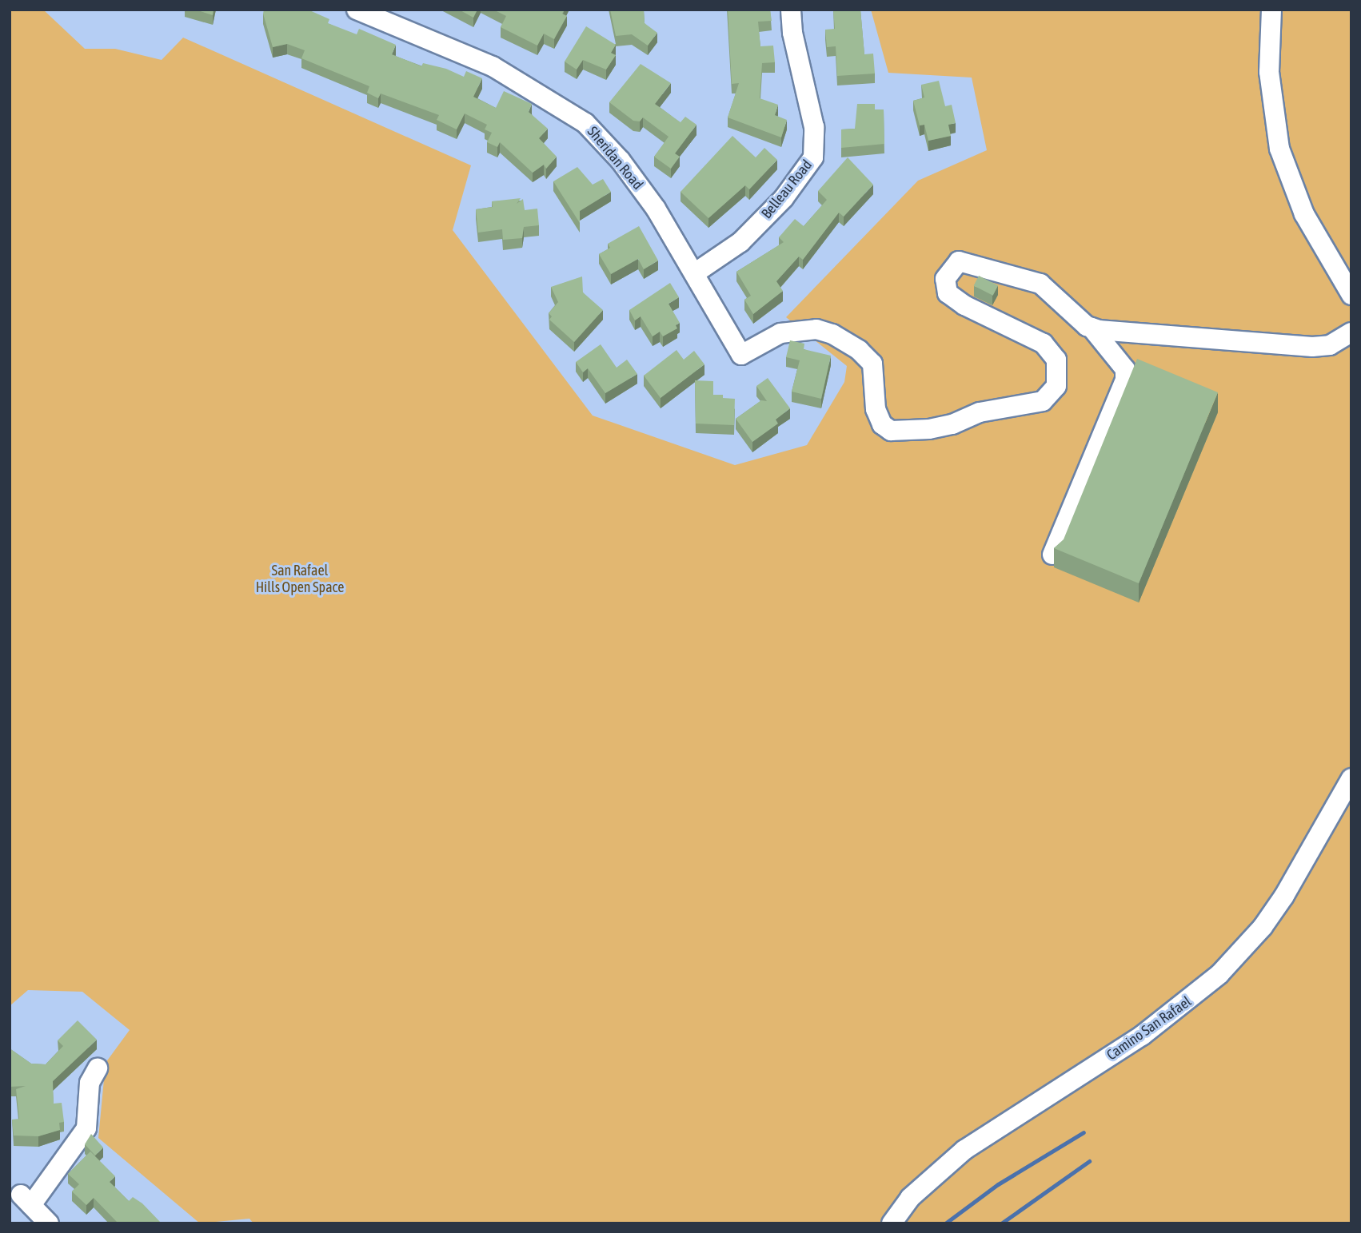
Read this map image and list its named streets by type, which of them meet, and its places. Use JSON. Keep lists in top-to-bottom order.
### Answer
{
  "streets": {
    "street": ["Sheridan Road", "Belleau Road", "Camino San Rafael"]
  },
  "crossings": [
    ["Sheridan Road", "Belleau Road"]
  ],
  "parks": ["San Rafael Hills Open Space"]
}
